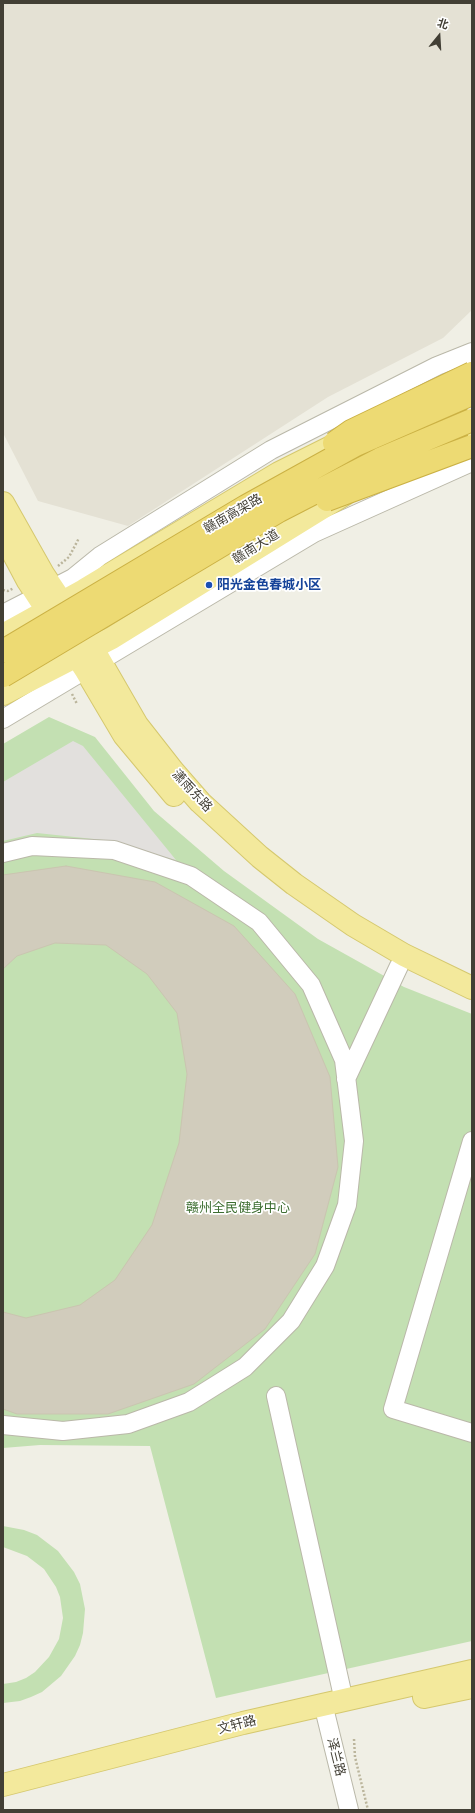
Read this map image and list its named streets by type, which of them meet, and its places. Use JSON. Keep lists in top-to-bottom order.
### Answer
{
  "streets": {
    "highway": ["赣南高架路"],
    "main road": ["赣南大道", "潇雨东路", "文轩路"],
    "street": ["泽兰路"]
  },
  "crossings": [
    ["赣南大道", "潇雨东路"],
    ["文轩路", "泽兰路"]
  ],
  "parks": ["赣州全民健身中心"],
  "places": ["阳光金色春城小区"],
  "north": "top"
}
